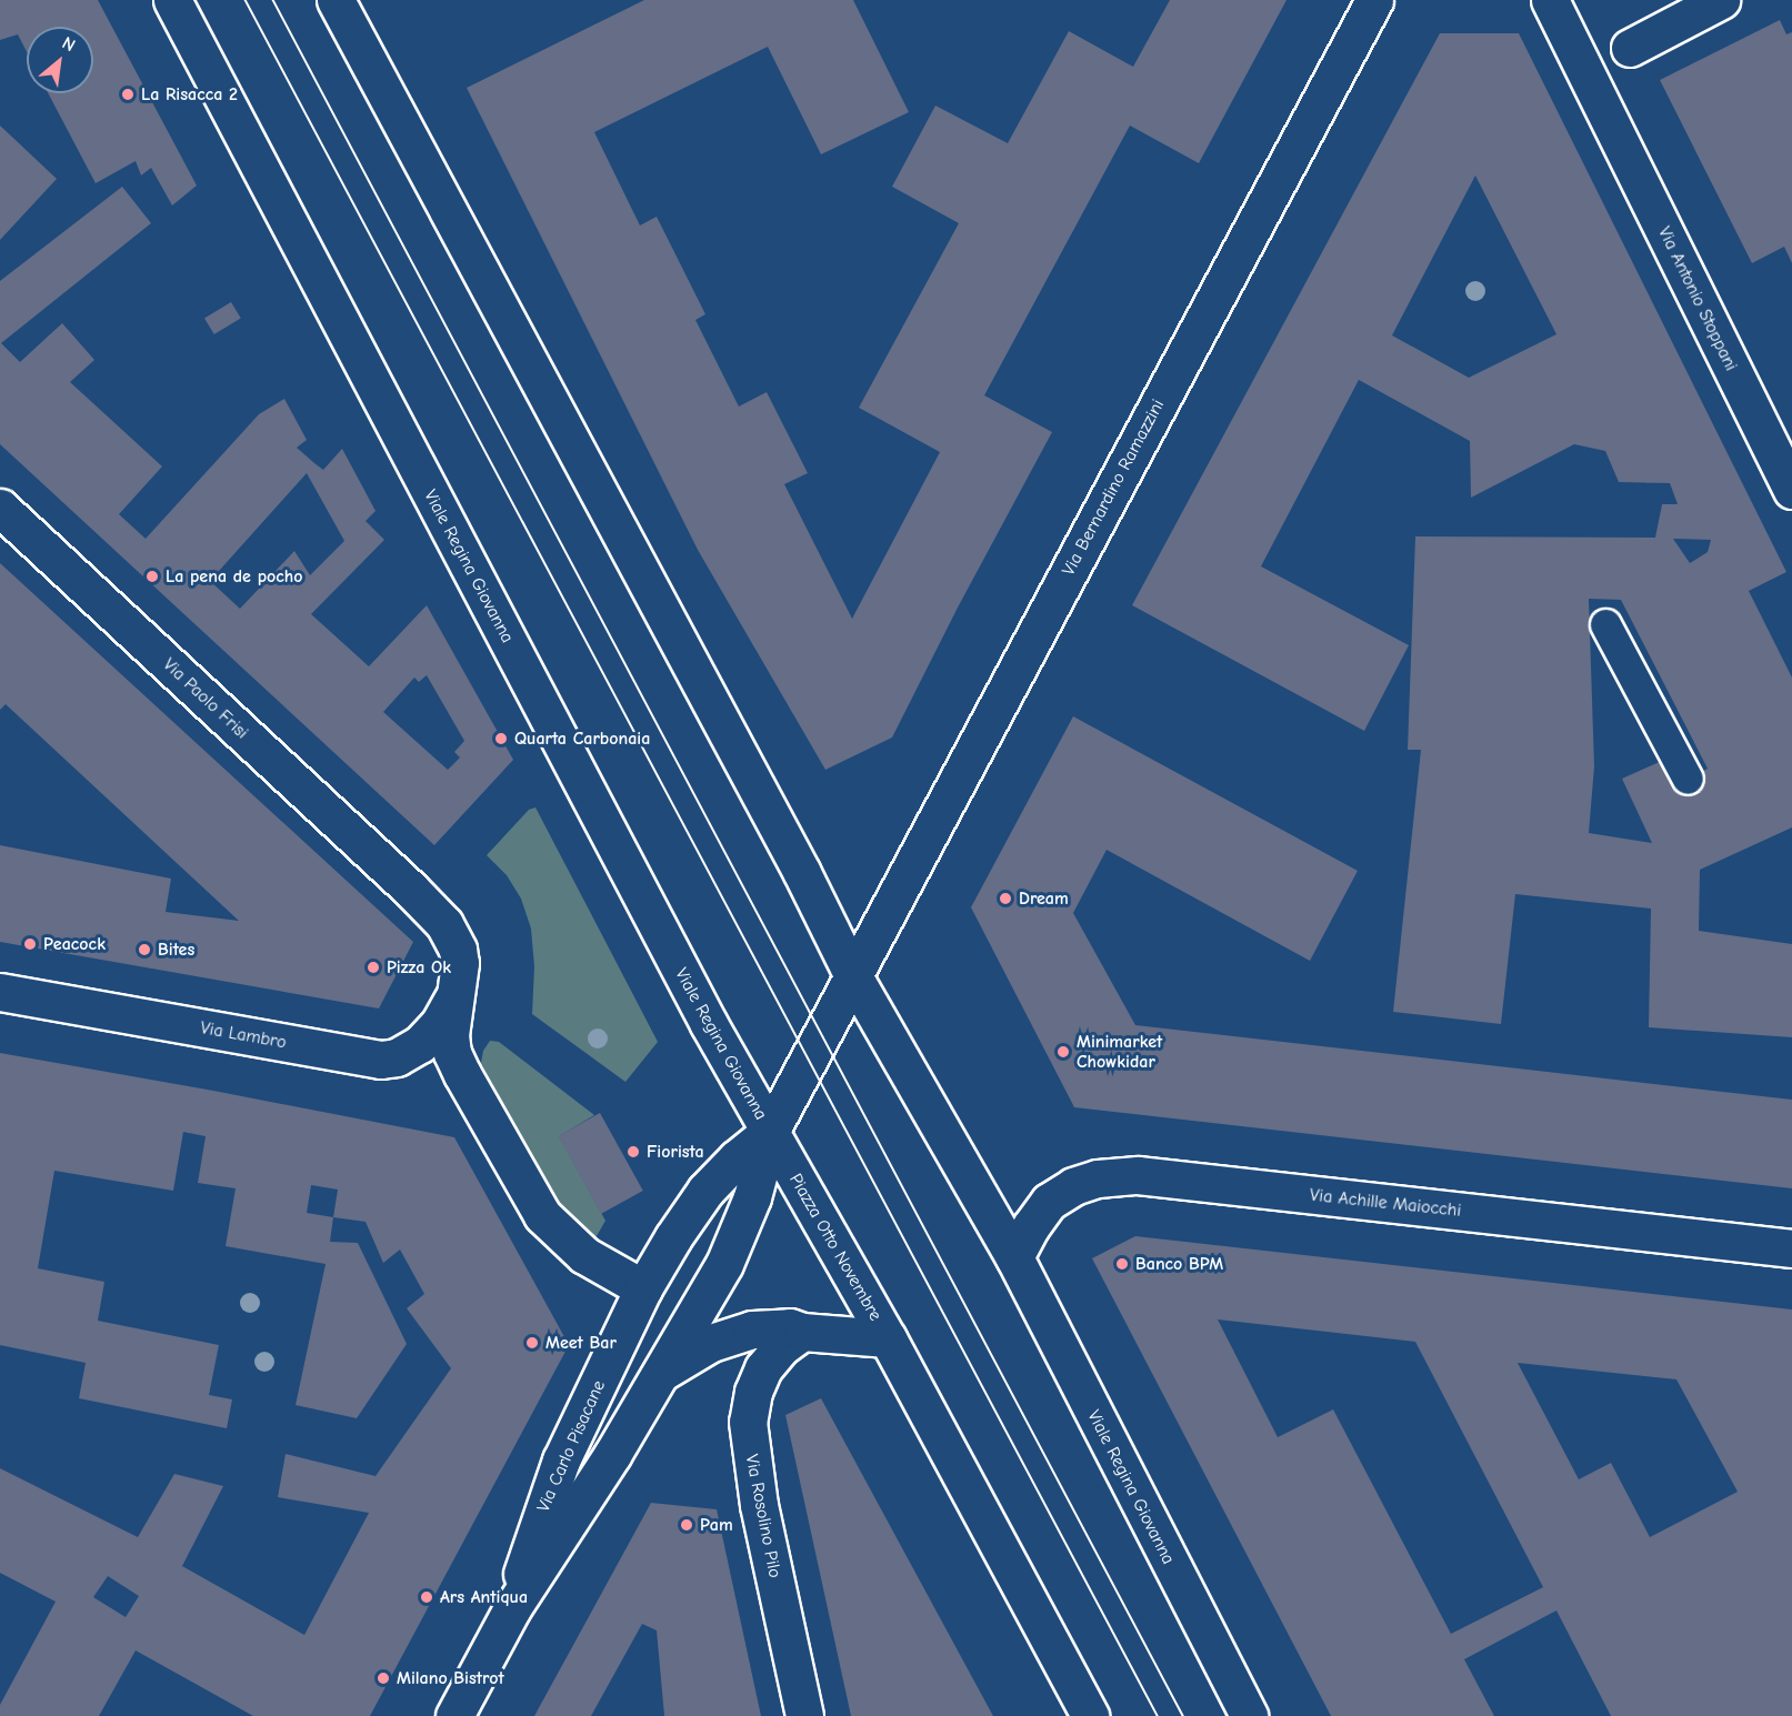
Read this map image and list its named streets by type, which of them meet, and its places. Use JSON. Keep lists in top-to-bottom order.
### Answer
{
  "streets": {
    "street": [
      "Via Antonio Stoppani",
      "Via Bernardino Ramazzini",
      "Viale Regina Giovanna",
      "Via Paolo Frisi",
      "Via Lambro",
      "Via Achille Maiocchi",
      "Piazza Otto Novembre",
      "Via Carlo Pisacane",
      "Via Rosolino Pilo"
    ]
  },
  "crossings": [
    ["Via Bernardino Ramazzini", "Piazza Otto Novembre"],
    ["Viale Regina Giovanna", "Via Achille Maiocchi"],
    ["Viale Regina Giovanna", "Piazza Otto Novembre"],
    ["Via Paolo Frisi", "Via Lambro"],
    ["Piazza Otto Novembre", "Via Carlo Pisacane"],
    ["Piazza Otto Novembre", "Via Rosolino Pilo"]
  ],
  "places": [
    "La Risacca 2",
    "La pena de pocho",
    "Quarta Carbonaia",
    "Dream",
    "Peacock",
    "Bites",
    "Pizza Ok",
    "Minimarket Chowkidar",
    "Fiorista",
    "Banco BPM",
    "Meet Bar",
    "Pam",
    "Ars Antiqua",
    "Milano Bistrot"
  ],
  "north": "top right"
}
